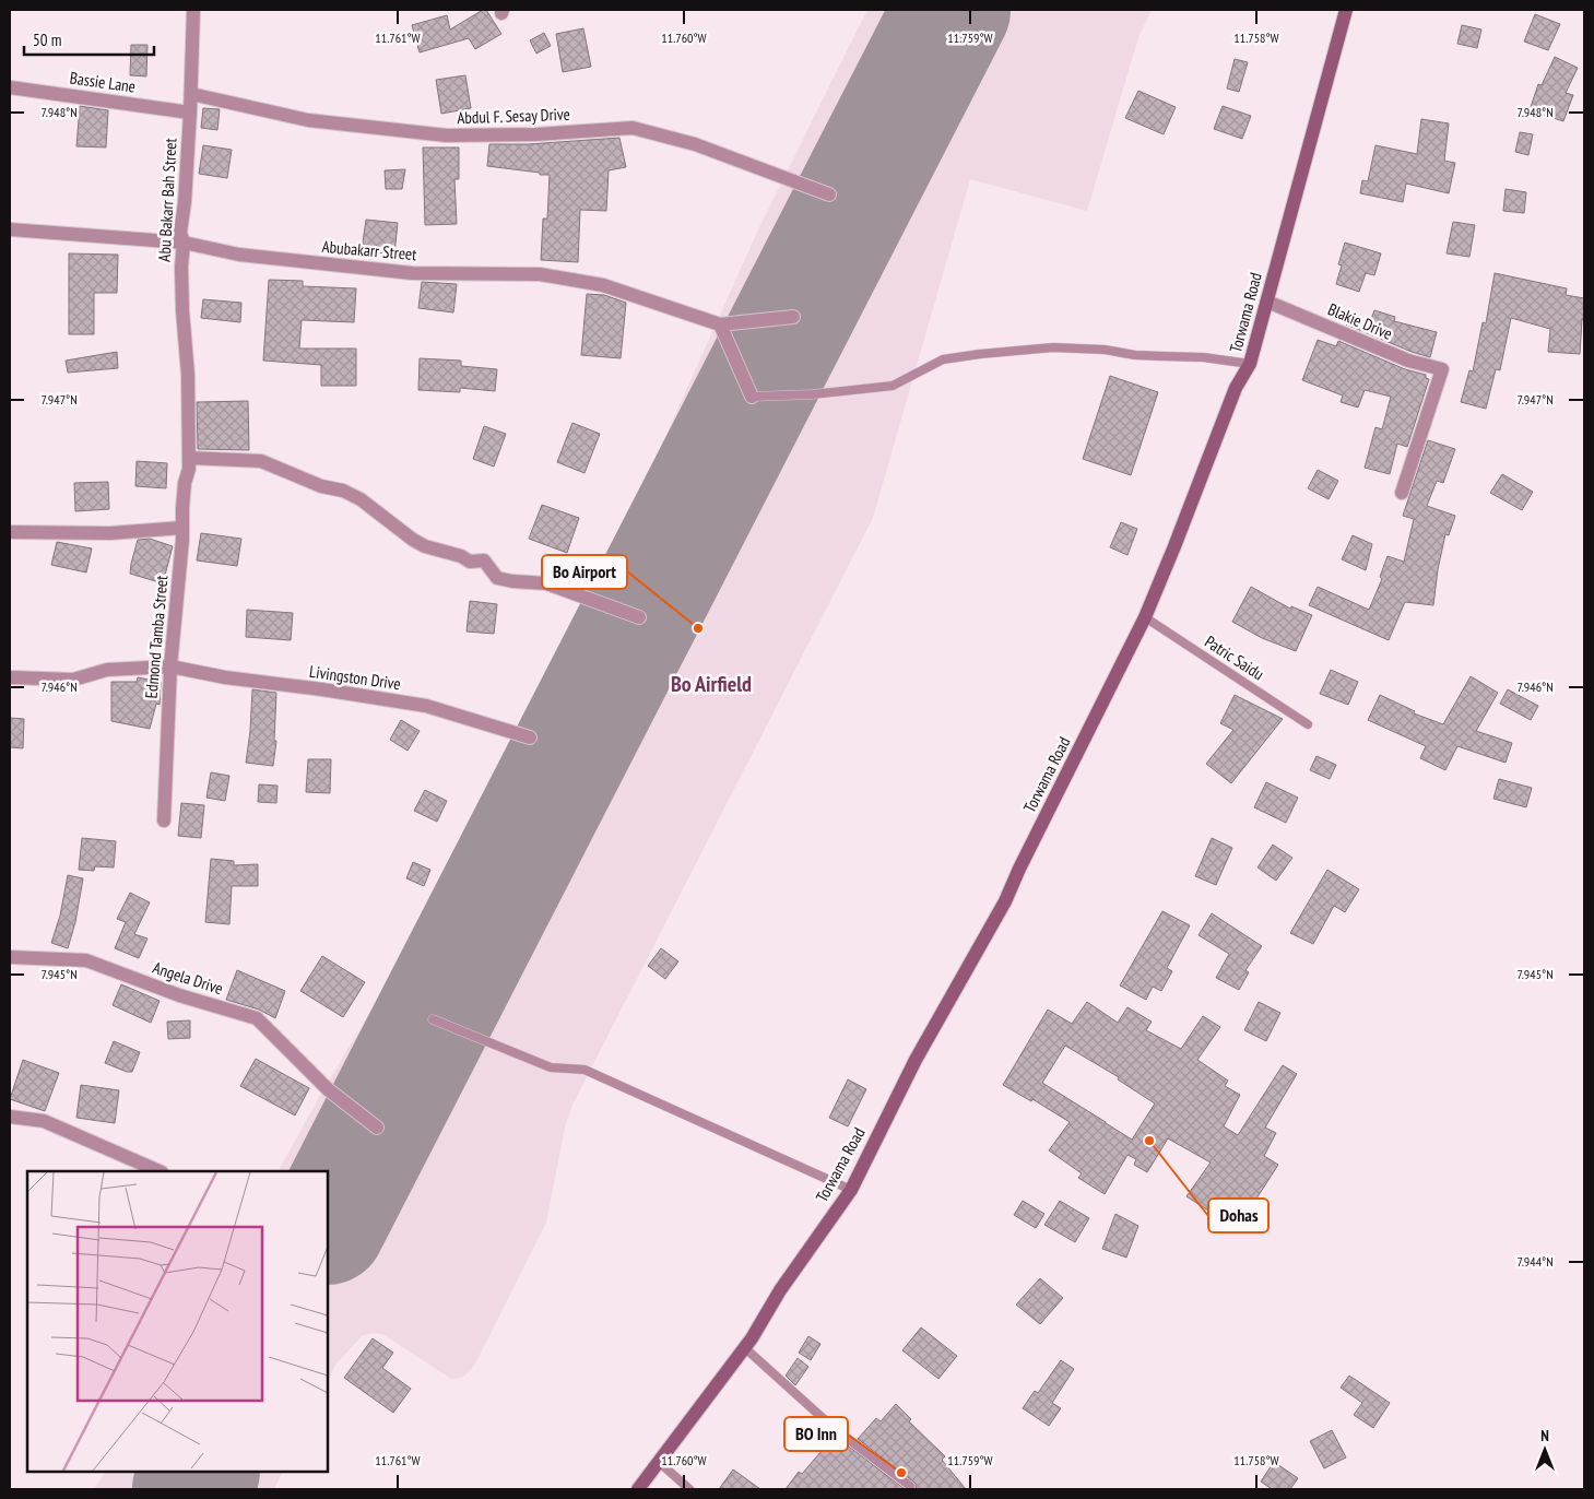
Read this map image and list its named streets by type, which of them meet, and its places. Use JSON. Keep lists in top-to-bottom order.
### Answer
{
  "streets": {
    "main road": ["Torwama Road"],
    "street": [
      "Bassie Lane",
      "Abdul F. Sesay Drive",
      "Abu Bakarr Bah Street",
      "Abubakarr Street",
      "Blakie Drive",
      "Edmond Tamba Street",
      "Livingston Drive",
      "Angela Drive"
    ],
    "lane": ["Patric Saidu"]
  },
  "crossings": [
    ["Bassie Lane", "Abu Bakarr Bah Street"],
    ["Abdul F. Sesay Drive", "Abu Bakarr Bah Street"],
    ["Abu Bakarr Bah Street", "Abubakarr Street"],
    ["Abu Bakarr Bah Street", "Edmond Tamba Street"],
    ["Torwama Road", "Blakie Drive"],
    ["Torwama Road", "Patric Saidu"],
    ["Edmond Tamba Street", "Livingston Drive"]
  ],
  "districts": ["Bo Airfield"],
  "places": ["Bo Airport", "Dohas", "BO Inn"],
  "scale_bar": "50 m",
  "north": "top",
  "coordinates": [
    "11.761°W",
    "11.760°W",
    "11.759°W",
    "11.758°W",
    "7.948°N",
    "7.947°N",
    "7.946°N",
    "7.945°N",
    "7.944°N"
  ]
}
